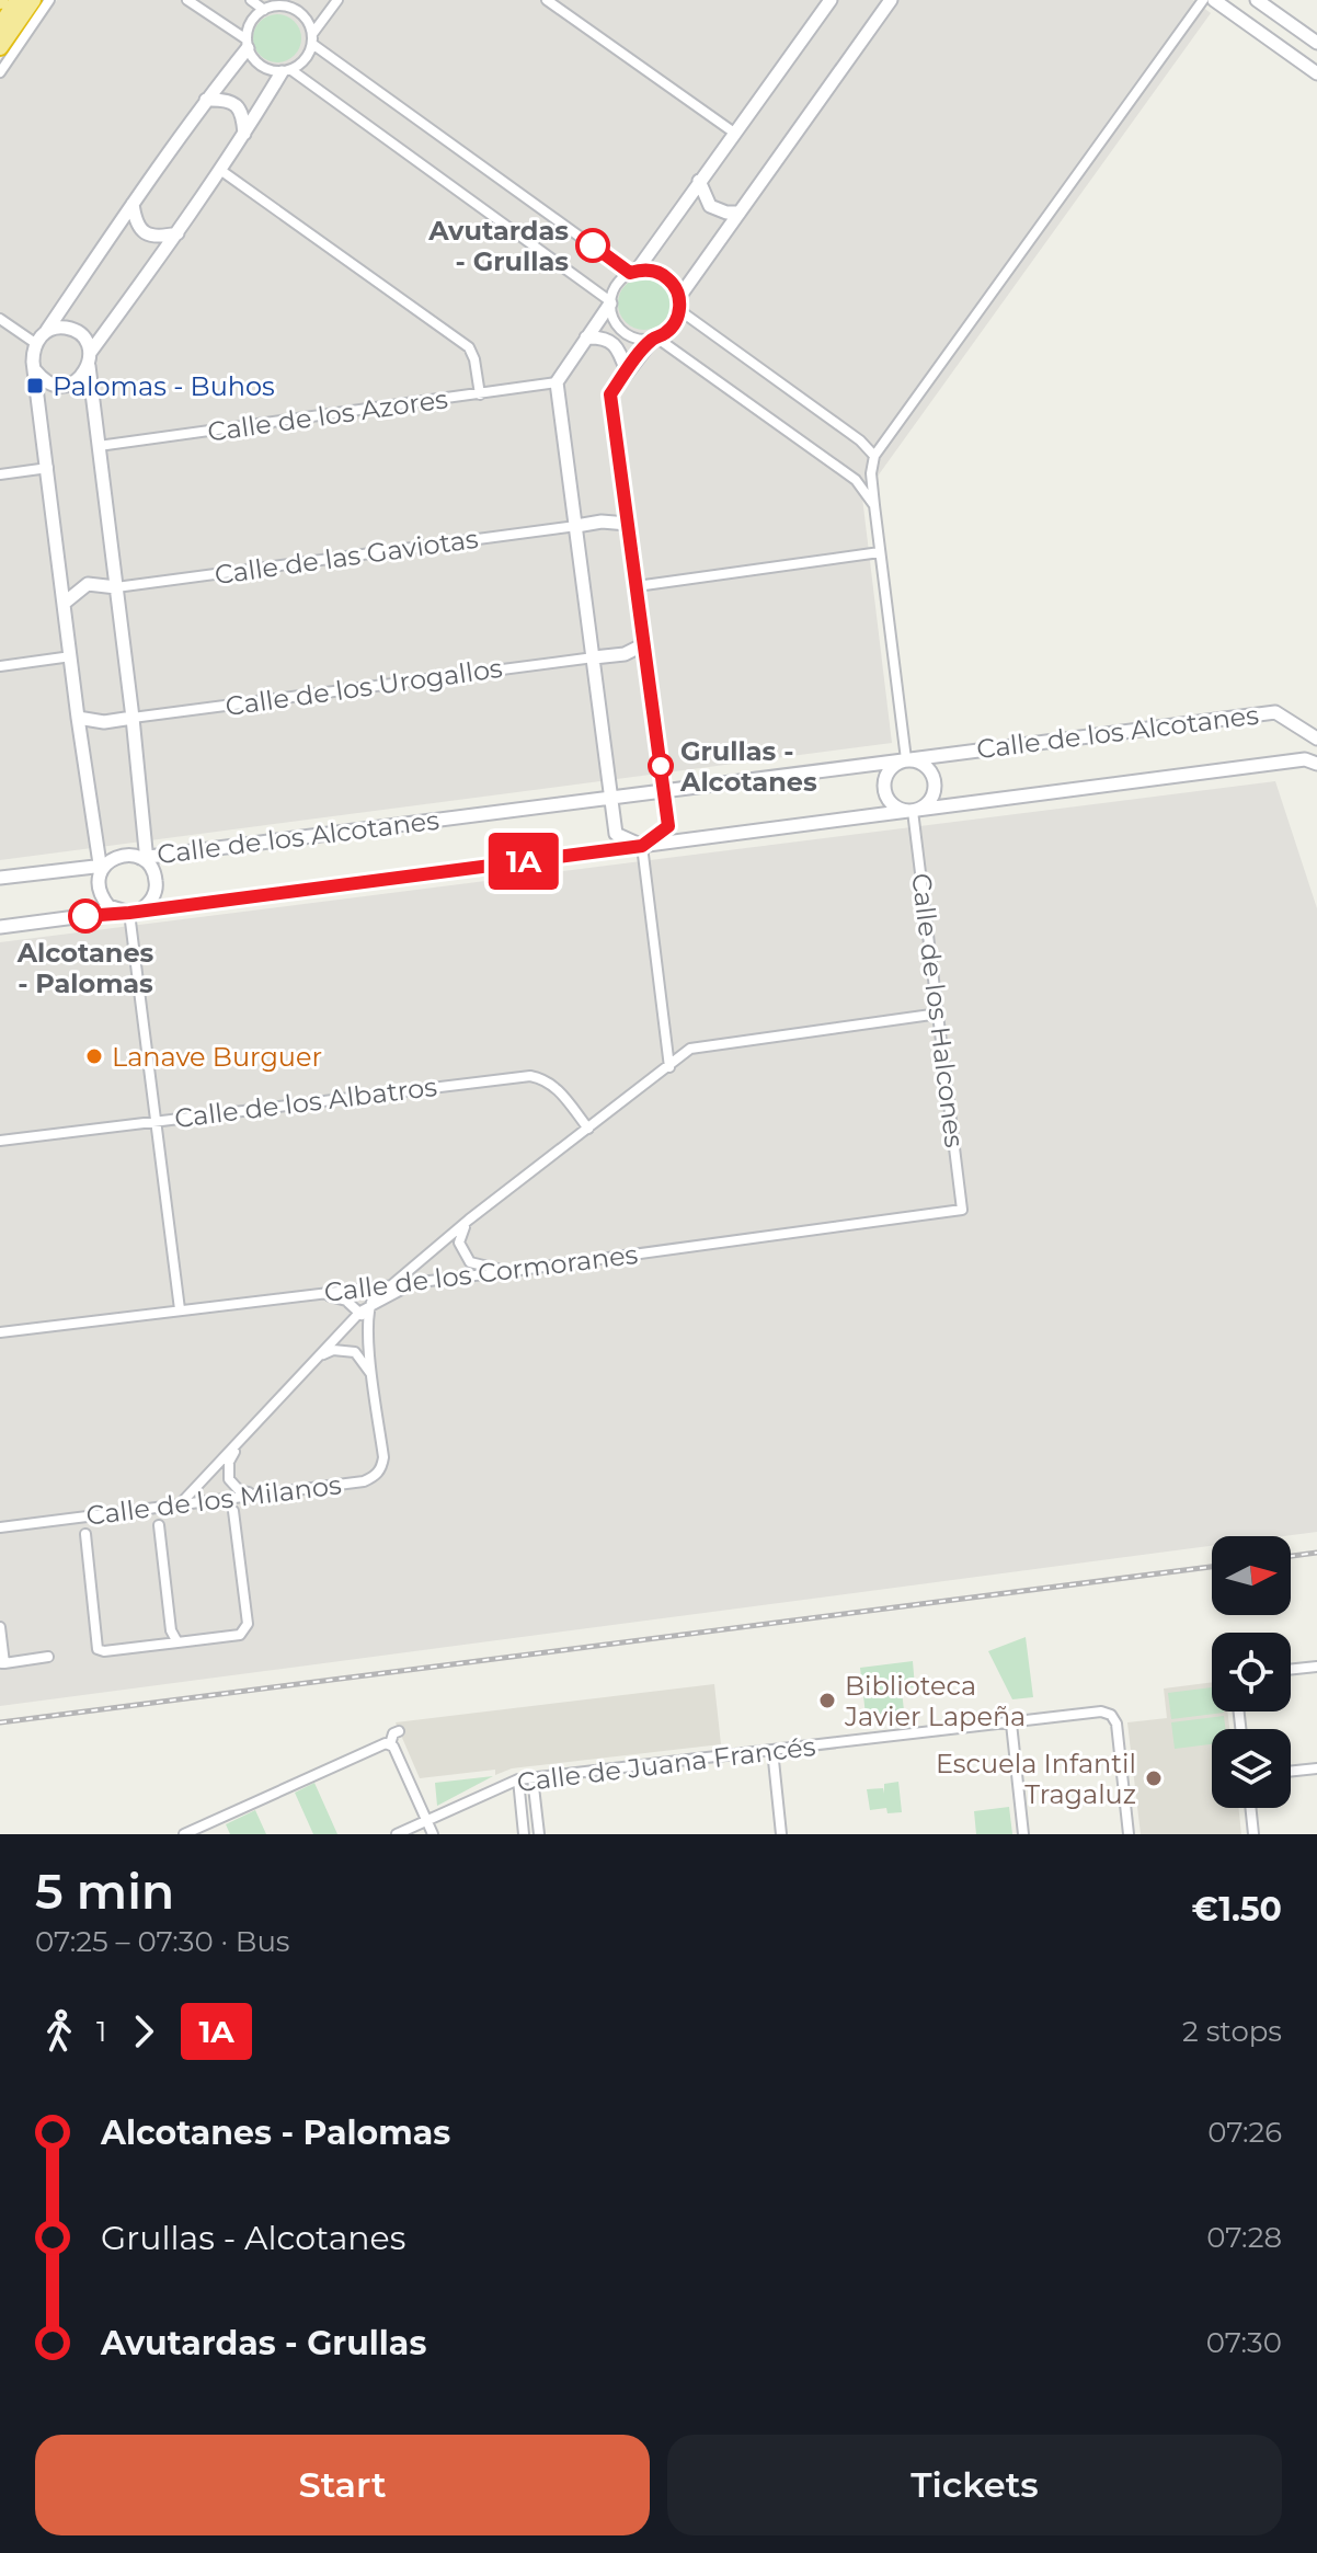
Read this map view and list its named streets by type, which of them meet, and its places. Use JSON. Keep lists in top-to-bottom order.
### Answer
{
  "streets": {
    "street": [
      "Calle de los Azores",
      "Calle de las Gaviotas",
      "Calle de los Urogallos",
      "Calle de los Alcotanes",
      "Calle de los Halcones",
      "Calle de los Albatros",
      "Calle de los Cormoranes",
      "Calle de los Milanos",
      "Calle de Juana Francés"
    ]
  },
  "crossings": [
    ["Calle de los Alcotanes", "Calle de los Halcones"],
    ["Calle de los Halcones", "Calle de los Cormoranes"]
  ],
  "places": {
    "other": [
      "Avutardas - Grullas",
      "Grullas - Alcotanes",
      "Alcotanes - Palomas",
      "Lanave Burguer",
      "Biblioteca Javier Lapeña",
      "Escuela Infantil Tragaluz"
    ],
    "transit": ["Palomas - Buhos"]
  },
  "lines": ["bus line 1A"],
  "north": "right",
  "page": {
    "on_map": "1A",
    "heading": ["5 min", "07:25 – 07:30 · Bus", "€1.50"],
    "legs": ["1", "1A", "2 stops"],
    "list": [
      {
        "name": "Alcotanes - Palomas",
        "value": "07:26"
      },
      {
        "name": "Grullas - Alcotanes",
        "value": "07:28"
      },
      {
        "name": "Avutardas - Grullas",
        "value": "07:30"
      }
    ],
    "buttons": ["Start", "Tickets"]
  }
}
